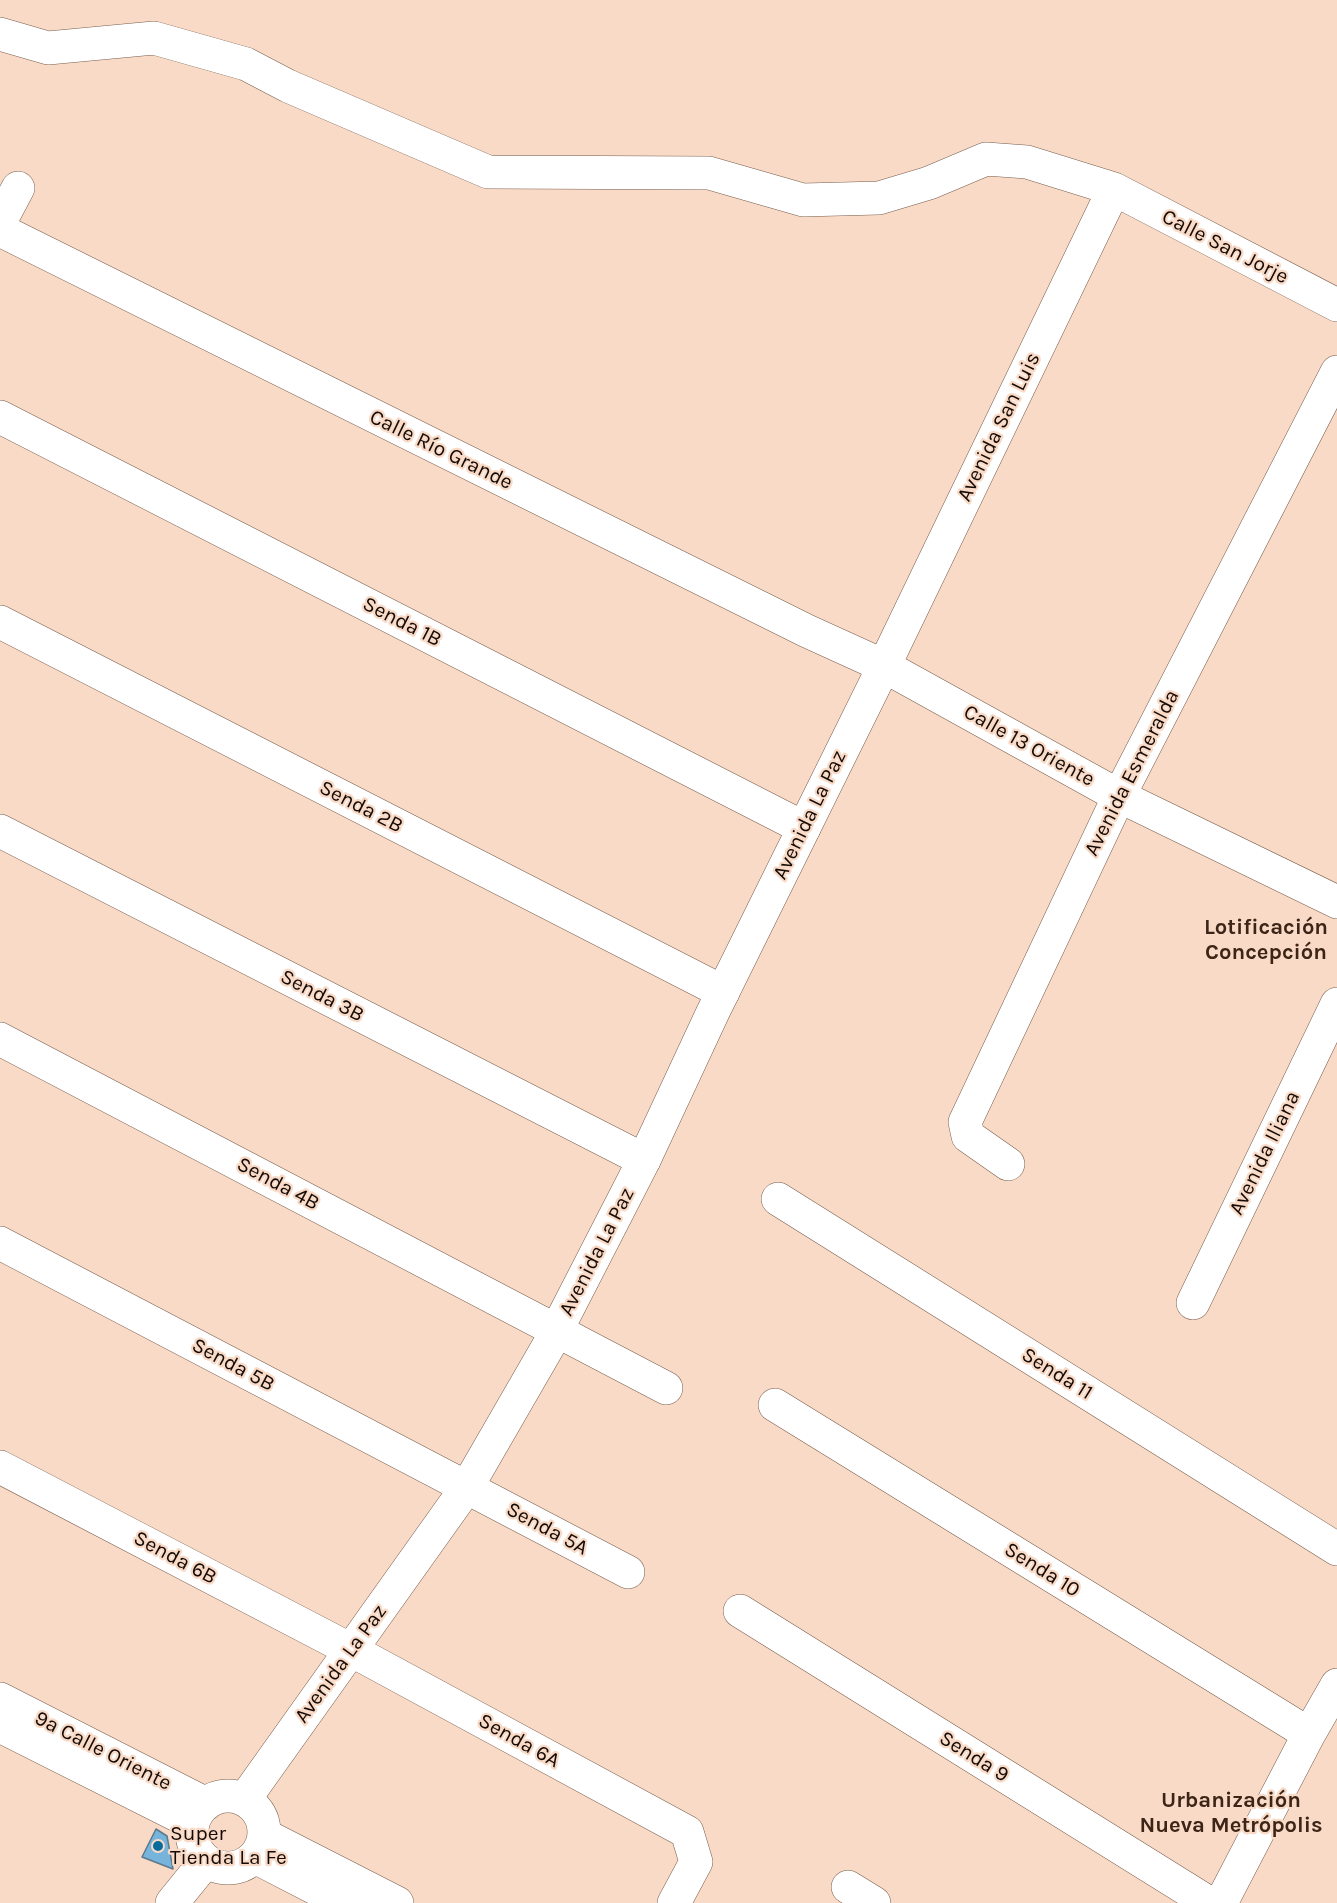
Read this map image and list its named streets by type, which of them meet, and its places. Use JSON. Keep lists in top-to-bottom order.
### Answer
{
  "streets": {
    "street": [
      "Calle San Jorje",
      "Avenida San Luis",
      "Calle Río Grande",
      "Senda 1B",
      "Calle 13 Oriente",
      "Avenida Esmeralda",
      "Senda 2B",
      "Avenida La Paz",
      "Senda 3B",
      "Avenida Iliana",
      "Senda 4B",
      "Senda 5B",
      "Senda 11",
      "Senda 5A",
      "Senda 6B",
      "Senda 10",
      "Senda 6A",
      "9a Calle Oriente",
      "Senda 9"
    ]
  },
  "crossings": [
    ["Calle San Jorje", "Avenida San Luis"],
    ["Avenida San Luis", "Calle Río Grande"],
    ["Avenida San Luis", "Calle 13 Oriente"],
    ["Avenida San Luis", "Avenida La Paz"],
    ["Calle Río Grande", "Calle 13 Oriente"],
    ["Calle Río Grande", "Avenida La Paz"],
    ["Senda 1B", "Avenida La Paz"],
    ["Calle 13 Oriente", "Avenida Esmeralda"],
    ["Calle 13 Oriente", "Avenida La Paz"],
    ["Senda 2B", "Avenida La Paz"],
    ["Avenida La Paz", "Senda 3B"],
    ["Avenida La Paz", "Senda 4B"],
    ["Avenida La Paz", "Senda 5B"],
    ["Avenida La Paz", "Senda 5A"],
    ["Avenida La Paz", "Senda 6B"],
    ["Avenida La Paz", "Senda 6A"],
    ["Avenida La Paz", "9a Calle Oriente"],
    ["Senda 5B", "Senda 5A"],
    ["Senda 6B", "Senda 6A"]
  ],
  "districts": ["Lotificación Concepción", "Urbanización Nueva Metrópolis"],
  "places": ["Super Tienda La Fe"]
}
